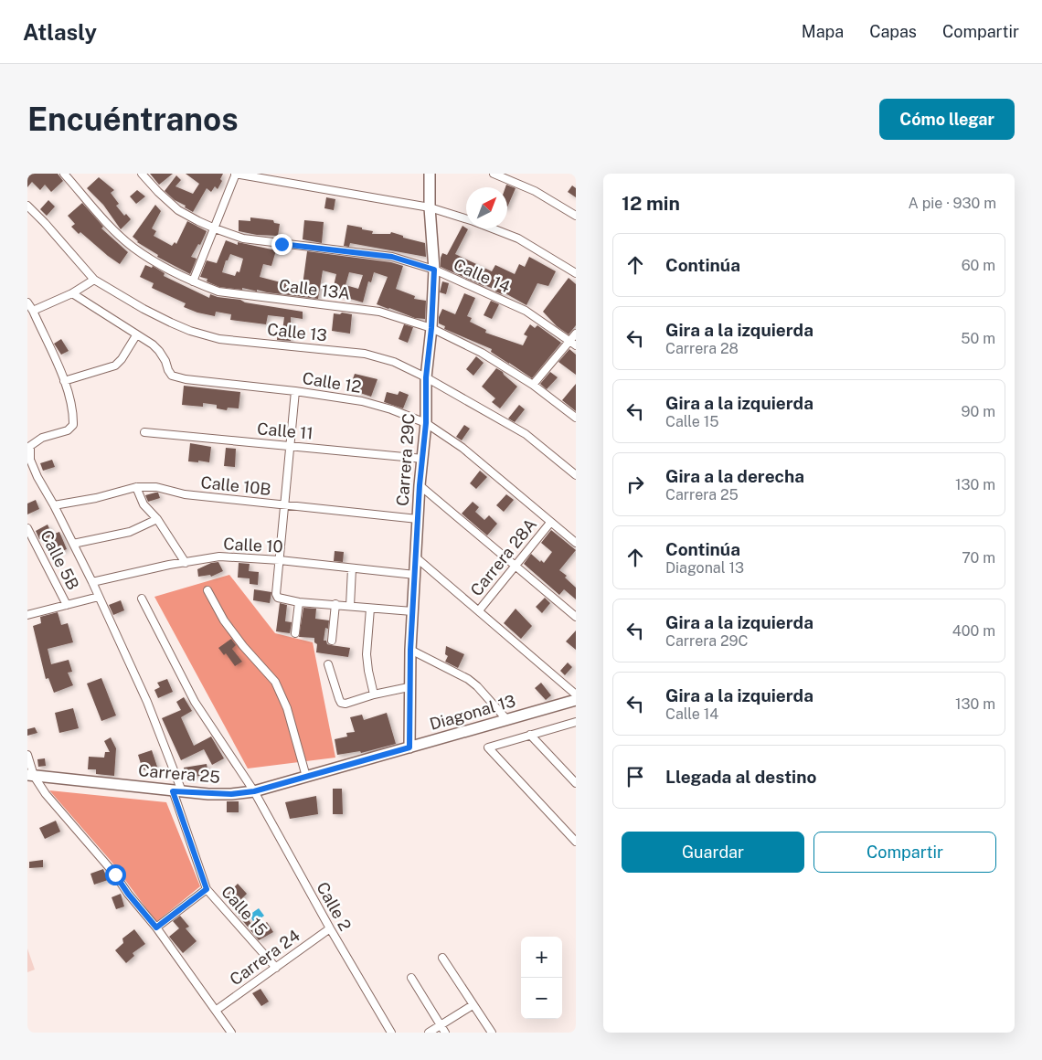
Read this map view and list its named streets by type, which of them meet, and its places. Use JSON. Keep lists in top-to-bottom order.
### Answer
{
  "streets": {
    "street": [
      "Calle 14",
      "Calle 13A",
      "Calle 13",
      "Calle 12",
      "Calle 11",
      "Carrera 29C",
      "Calle 10B",
      "Calle 10",
      "Carrera 28A",
      "Calle 5B",
      "Diagonal 13",
      "Carrera 25",
      "Calle 2",
      "Calle 15",
      "Carrera 24"
    ]
  },
  "crossings": [
    ["Calle 14", "Carrera 29C"],
    ["Calle 13A", "Carrera 29C"],
    ["Calle 13", "Carrera 29C"],
    ["Calle 12", "Carrera 29C"],
    ["Calle 12", "Carrera 28A"],
    ["Calle 11", "Carrera 29C"],
    ["Carrera 29C", "Calle 10B"],
    ["Carrera 29C", "Calle 10"],
    ["Carrera 29C", "Diagonal 13"],
    ["Calle 10B", "Calle 15"],
    ["Calle 10", "Calle 15"],
    ["Diagonal 13", "Carrera 25"],
    ["Carrera 25", "Calle 2"],
    ["Carrera 25", "Calle 15"],
    ["Calle 2", "Carrera 24"],
    ["Calle 15", "Carrera 24"]
  ],
  "north": "top right",
  "page": {
    "header": "Atlasly",
    "nav": ["Mapa", "Capas", "Compartir"],
    "buttons": [
      "Cómo llegar",
      ["Guardar", "Compartir"]
    ],
    "title": "Encuéntranos",
    "heading": ["12 min", "A pie · 930 m"],
    "list": [
      ["Continúa", "60 m"],
      ["Gira a la izquierda", "Carrera 28", "50 m"],
      ["Gira a la izquierda", "Calle 15", "90 m"],
      ["Gira a la derecha", "Carrera 25", "130 m"],
      ["Continúa", "Diagonal 13", "70 m"],
      ["Gira a la izquierda", "Carrera 29C", "400 m"],
      ["Gira a la izquierda", "Calle 14", "130 m"],
      "Llegada al destino"
    ],
    "map_buttons": ["+", "−"]
  }
}
